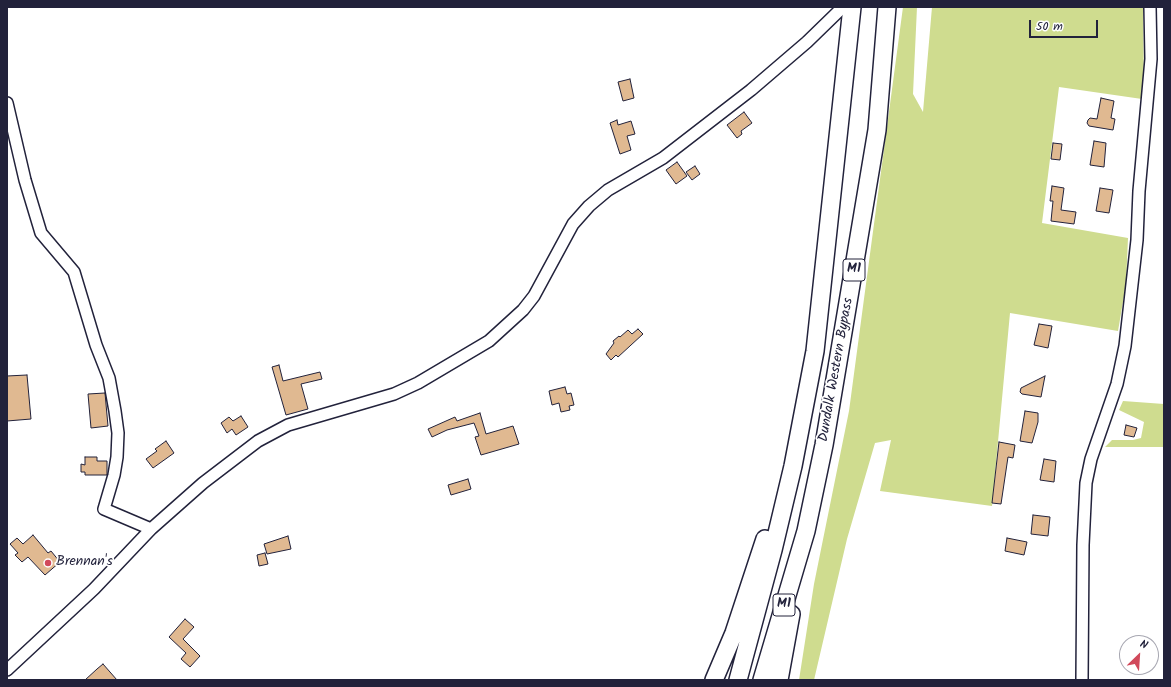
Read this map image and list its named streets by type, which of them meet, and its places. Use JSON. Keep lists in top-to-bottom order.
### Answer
{
  "streets": {
    "highway": ["M1", "Dundalk Western Bypass"]
  },
  "places": ["Brennan's"],
  "scale_bar": "50 m",
  "north": "top right"
}
